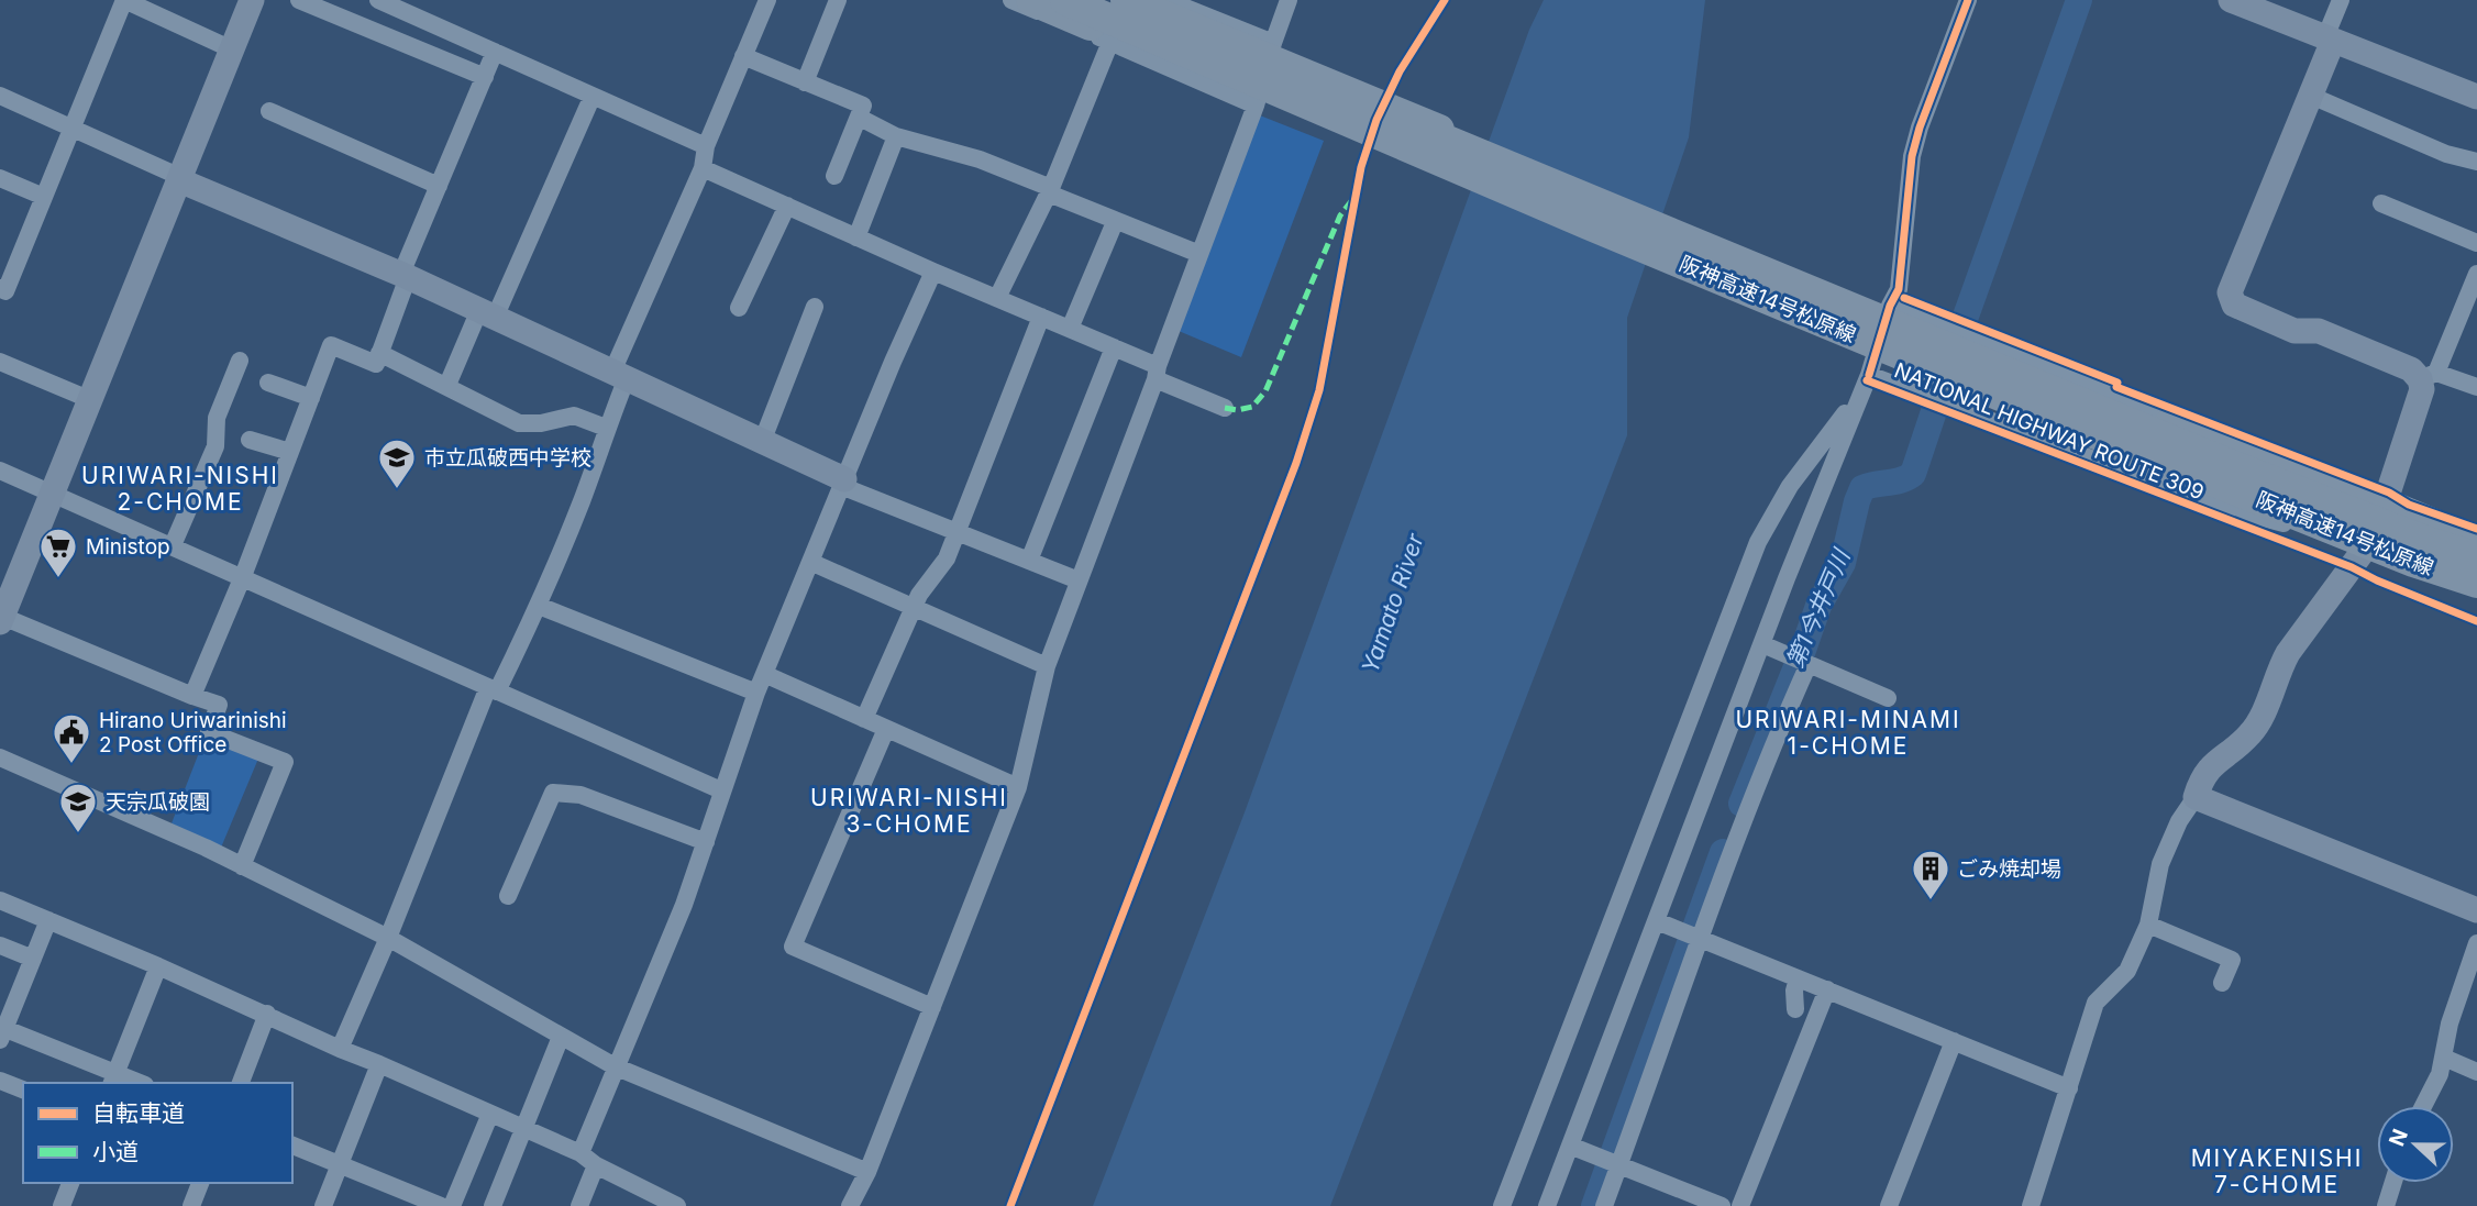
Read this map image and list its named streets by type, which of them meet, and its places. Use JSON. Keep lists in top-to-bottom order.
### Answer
{
  "streets": {
    "highway": ["阪神高速14号松原線", "NATIONAL HIGHWAY ROUTE 309"]
  },
  "districts": [
    "URIWARI-NISHI 2-CHOME",
    "URIWARI-MINAMI 1-CHOME",
    "URIWARI-NISHI 3-CHOME",
    "MIYAKENISHI 7-CHOME"
  ],
  "water": ["Yamato River", "第1今井戸川"],
  "places": {
    "school or university": ["市立瓜破西中学校", "天宗瓜破園"],
    "supermarket": ["Ministop"],
    "public building": ["Hirano Uriwarinishi 2 Post Office"],
    "building": ["ごみ焼却場"]
  },
  "legend": ["自転車道", "小道"],
  "north": "left"
}
